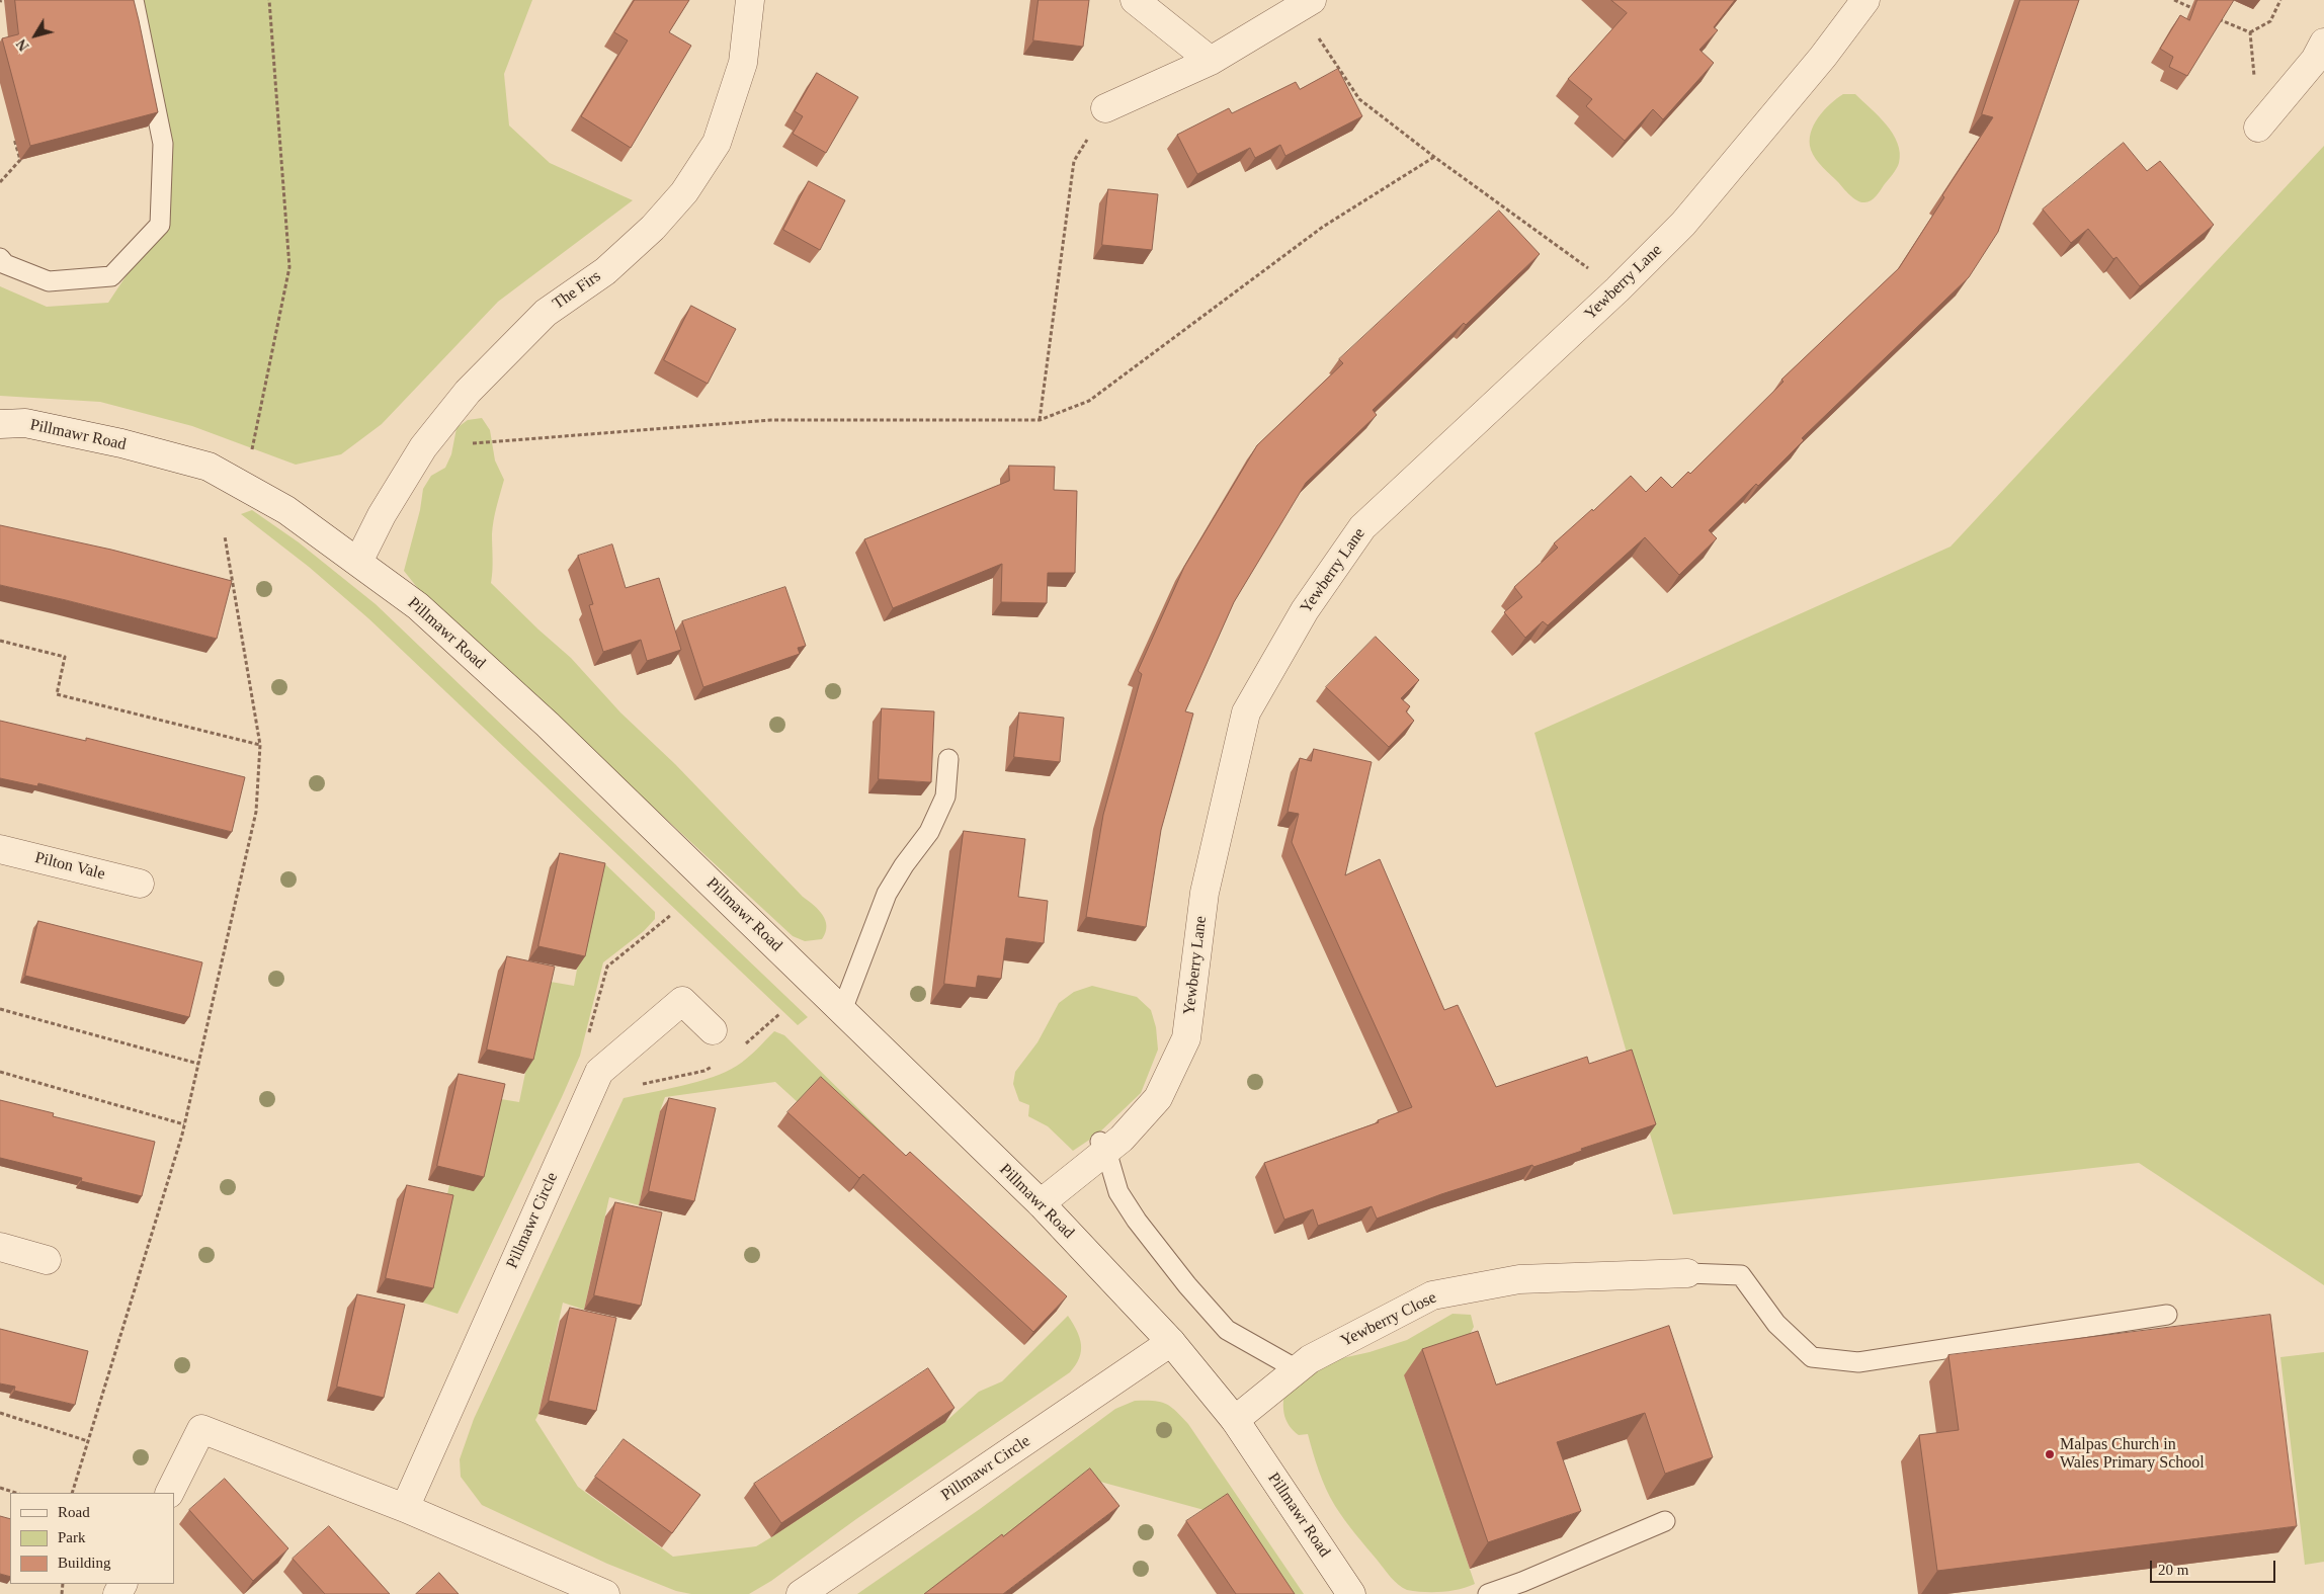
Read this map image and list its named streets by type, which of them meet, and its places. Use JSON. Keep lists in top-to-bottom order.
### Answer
{
  "streets": {
    "street": [
      "Yewberry Lane",
      "The Firs",
      "Pillmawr Road",
      "Pilton Vale",
      "Pillmawr Circle",
      "Yewberry Close"
    ]
  },
  "crossings": [
    ["Yewberry Lane", "Pillmawr Road"],
    ["The Firs", "Pillmawr Road"],
    ["Pillmawr Road", "Pillmawr Circle"],
    ["Pillmawr Road", "Yewberry Close"]
  ],
  "places": ["Malpas Church in Wales Primary School"],
  "legend": ["Road", "Park", "Building"],
  "scale_bar": "20 m",
  "north": "bottom left"
}
